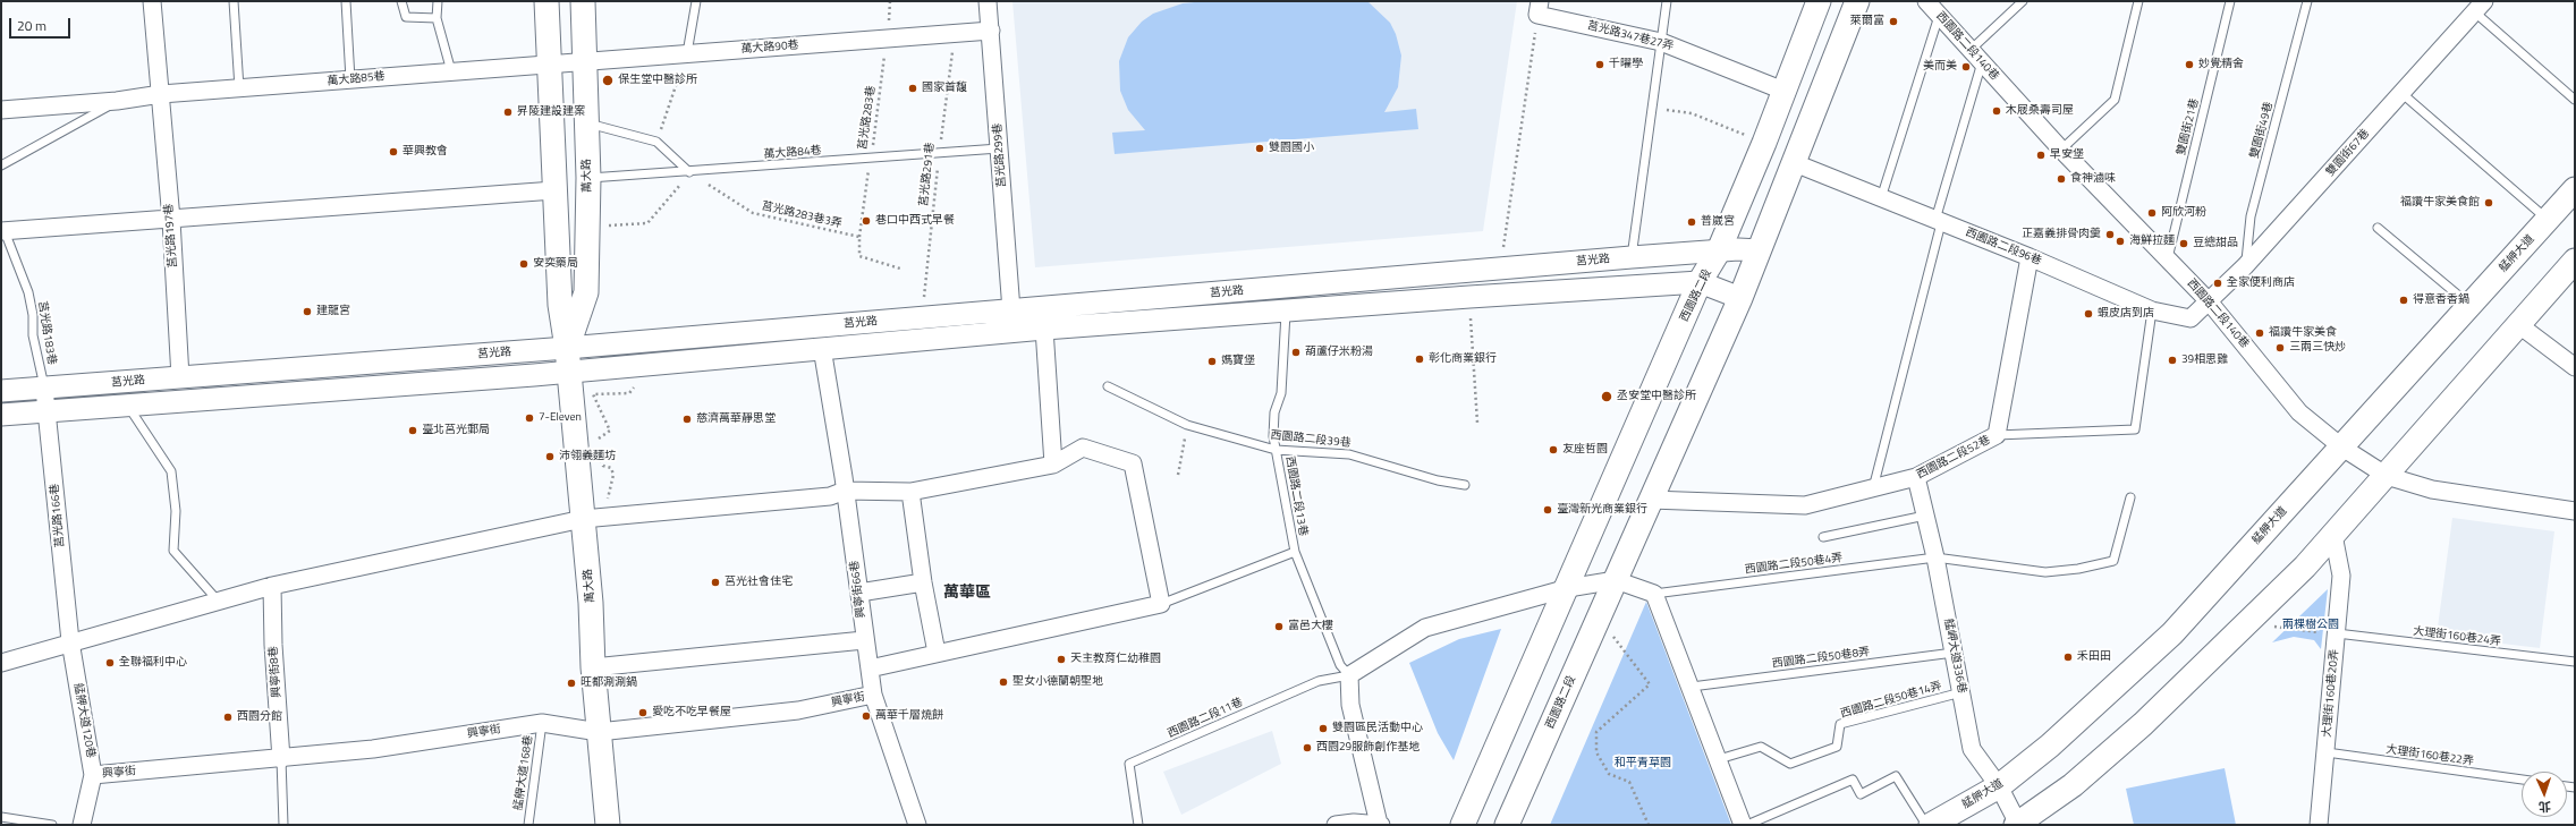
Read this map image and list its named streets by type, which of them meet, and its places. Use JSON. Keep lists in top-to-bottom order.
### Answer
{
  "streets": {
    "main road": ["萬大路", "艋舺大道", "西園路二段"],
    "street": [
      "莒光路347巷27弄",
      "西園路二段140巷",
      "萬大路90巷",
      "萬大路85巷",
      "雙園街67巷",
      "莒光路299巷",
      "莒光路197巷",
      "西園路二段96巷",
      "莒光路",
      "西園路二段52巷",
      "莒光路166巷",
      "興寧街66巷",
      "艋岬大道336巷",
      "興寧街8巷",
      "大理街160巷20弄",
      "興寧街",
      "艋舺大道120巷"
    ],
    "lane": [
      "雙園街21巷",
      "雙園街49巷",
      "萬大路84巷",
      "莒光路183巷",
      "西園路二段39巷",
      "西園路二段13巷",
      "西園路二段50巷4弄",
      "大理街160巷24弄",
      "西園路二段50巷8弄",
      "西園路二段50巷14弄",
      "西園路二段11巷",
      "大理街160巷22弄",
      "艋舺大道168巷"
    ],
    "path": ["莒光路283巷", "莒光路291巷", "莒光路283巷3弄"]
  },
  "crossings": [
    ["莒光路347巷27弄", "西園路二段"],
    ["西園路二段140巷", "雙園街21巷"],
    ["西園路二段140巷", "雙園街67巷"],
    ["西園路二段140巷", "西園路二段96巷"],
    ["西園路二段140巷", "艋舺大道"],
    ["萬大路90巷", "萬大路85巷"],
    ["萬大路90巷", "莒光路283巷"],
    ["萬大路90巷", "莒光路299巷"],
    ["萬大路90巷", "莒光路291巷"],
    ["萬大路90巷", "萬大路"],
    ["萬大路85巷", "萬大路"],
    ["萬大路85巷", "莒光路197巷"],
    ["莒光路283巷", "萬大路84巷"],
    ["莒光路283巷", "莒光路283巷3弄"],
    ["雙園街49巷", "雙園街67巷"],
    ["萬大路84巷", "莒光路299巷"],
    ["萬大路84巷", "莒光路291巷"],
    ["萬大路84巷", "萬大路"],
    ["萬大路84巷", "莒光路283巷3弄"],
    ["雙園街67巷", "西園路二段96巷"],
    ["莒光路299巷", "莒光路"],
    ["莒光路291巷", "莒光路"],
    ["萬大路", "莒光路"],
    ["萬大路", "興寧街"],
    ["莒光路197巷", "莒光路"],
    ["西園路二段96巷", "西園路二段"],
    ["西園路二段96巷", "西園路二段52巷"],
    ["艋舺大道", "艋岬大道336巷"],
    ["莒光路", "西園路二段"],
    ["莒光路", "莒光路183巷"],
    ["莒光路", "西園路二段13巷"],
    ["莒光路", "莒光路166巷"],
    ["莒光路", "興寧街66巷"],
    ["西園路二段", "西園路二段52巷"],
    ["莒光路183巷", "莒光路166巷"],
    ["西園路二段39巷", "西園路二段13巷"],
    ["西園路二段52巷", "艋岬大道336巷"],
    ["西園路二段13巷", "西園路二段11巷"],
    ["莒光路166巷", "艋舺大道120巷"],
    ["西園路二段50巷4弄", "艋岬大道336巷"],
    ["興寧街66巷", "興寧街"],
    ["大理街160巷24弄", "大理街160巷20弄"],
    ["艋岬大道336巷", "西園路二段50巷8弄"],
    ["艋岬大道336巷", "西園路二段50巷14弄"],
    ["興寧街8巷", "興寧街"],
    ["大理街160巷20弄", "大理街160巷22弄"],
    ["興寧街", "艋舺大道120巷"],
    ["興寧街", "艋舺大道168巷"]
  ],
  "districts": ["萬華區"],
  "parks": ["兩棵樹公園", "和平青草園"],
  "places": [
    "萊爾富",
    "千曜學",
    "妙覺精舍",
    "美而美",
    "保生堂中醫診所",
    "國家首馥",
    "木屐桑壽司屋",
    "昇陵建設建案",
    "雙園國小",
    "華興教會",
    "早安堡",
    "食神滷味",
    "福讚牛家美食館",
    "阿欣河粉",
    "巷口中西式早餐",
    "普崴宮",
    "正嘉義排骨肉羹",
    "海鮮拉麵",
    "豆總甜品",
    "安奕藥局",
    "全家便利商店",
    "得意香香鍋",
    "建龍宮",
    "蝦皮店到店",
    "福讚牛家美食",
    "三兩三快炒",
    "葫蘆仔米粉湯",
    "彰化商業銀行",
    "39相思雞",
    "媽寶堡",
    "丞安堂中醫診所",
    "7-Eleven",
    "慈濟萬華靜思堂",
    "臺北莒光郵局",
    "友座哲園",
    "沛翎義麵坊",
    "臺灣新光商業銀行",
    "莒光社會住宅",
    "富邑大樓",
    "禾田田",
    "天主教育仁幼稚園",
    "全聯福利中心",
    "聖女小德蘭朝聖地",
    "旺都涮涮鍋",
    "愛吃不吃早餐屋",
    "萬華千層燒餅",
    "西園分館",
    "雙園區民活動中心",
    "西園29服飾創作基地"
  ],
  "scale_bar": "20 m",
  "north": "bottom"
}
